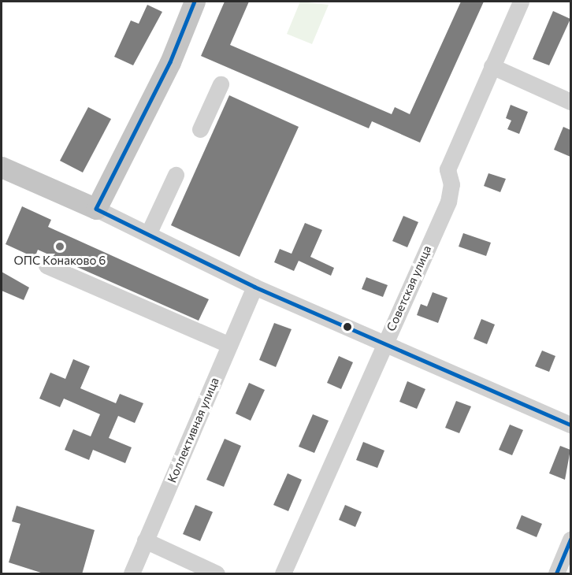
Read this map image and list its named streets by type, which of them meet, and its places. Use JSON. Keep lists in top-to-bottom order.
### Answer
{
  "streets": {
    "street": ["Советская улица", "Коллективная улица"]
  },
  "places": ["ОПС Конаково 6"]
}
